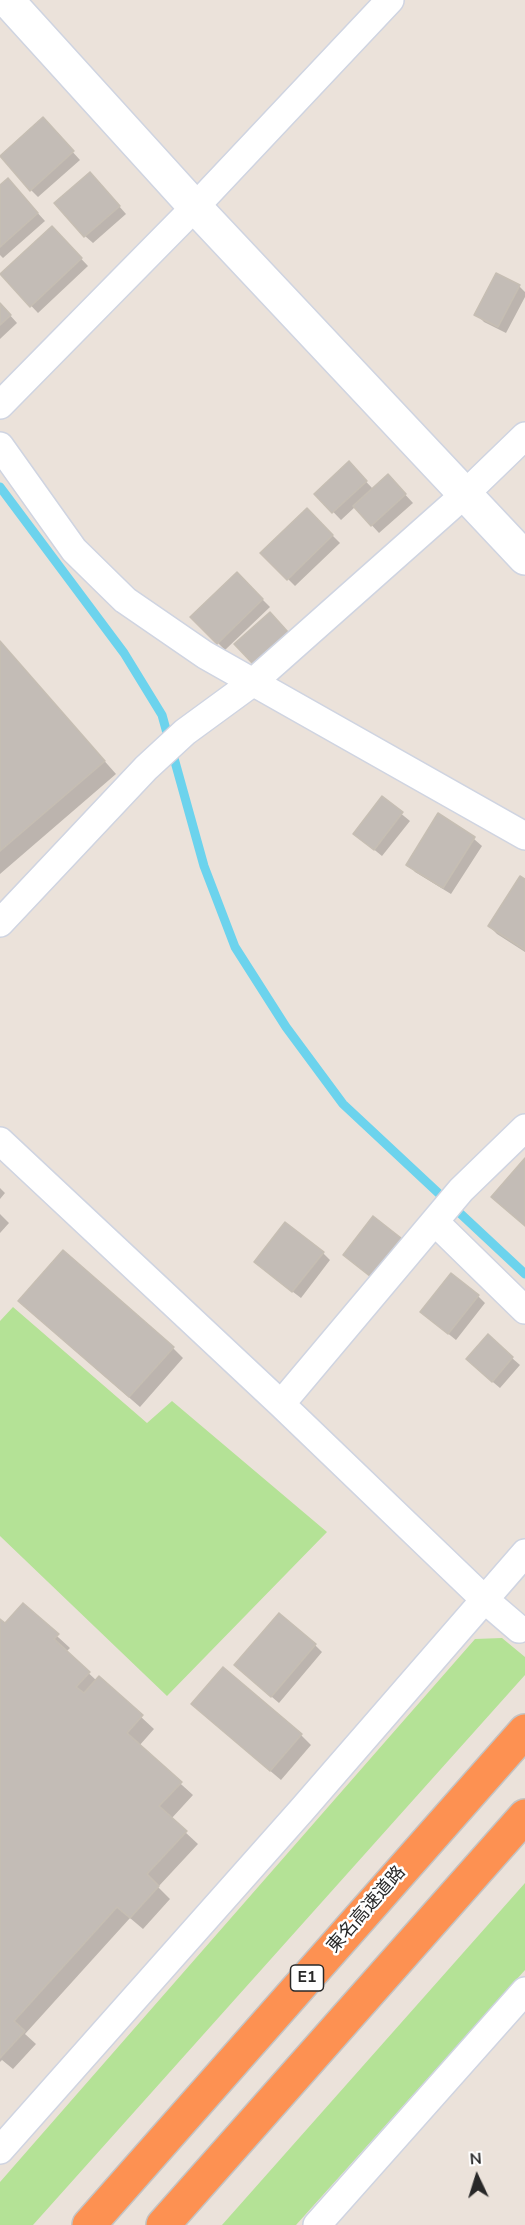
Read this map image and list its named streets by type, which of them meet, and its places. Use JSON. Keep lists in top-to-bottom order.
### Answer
{
  "streets": {
    "highway": ["東名高速道路", "E1"]
  },
  "north": "top"
}
